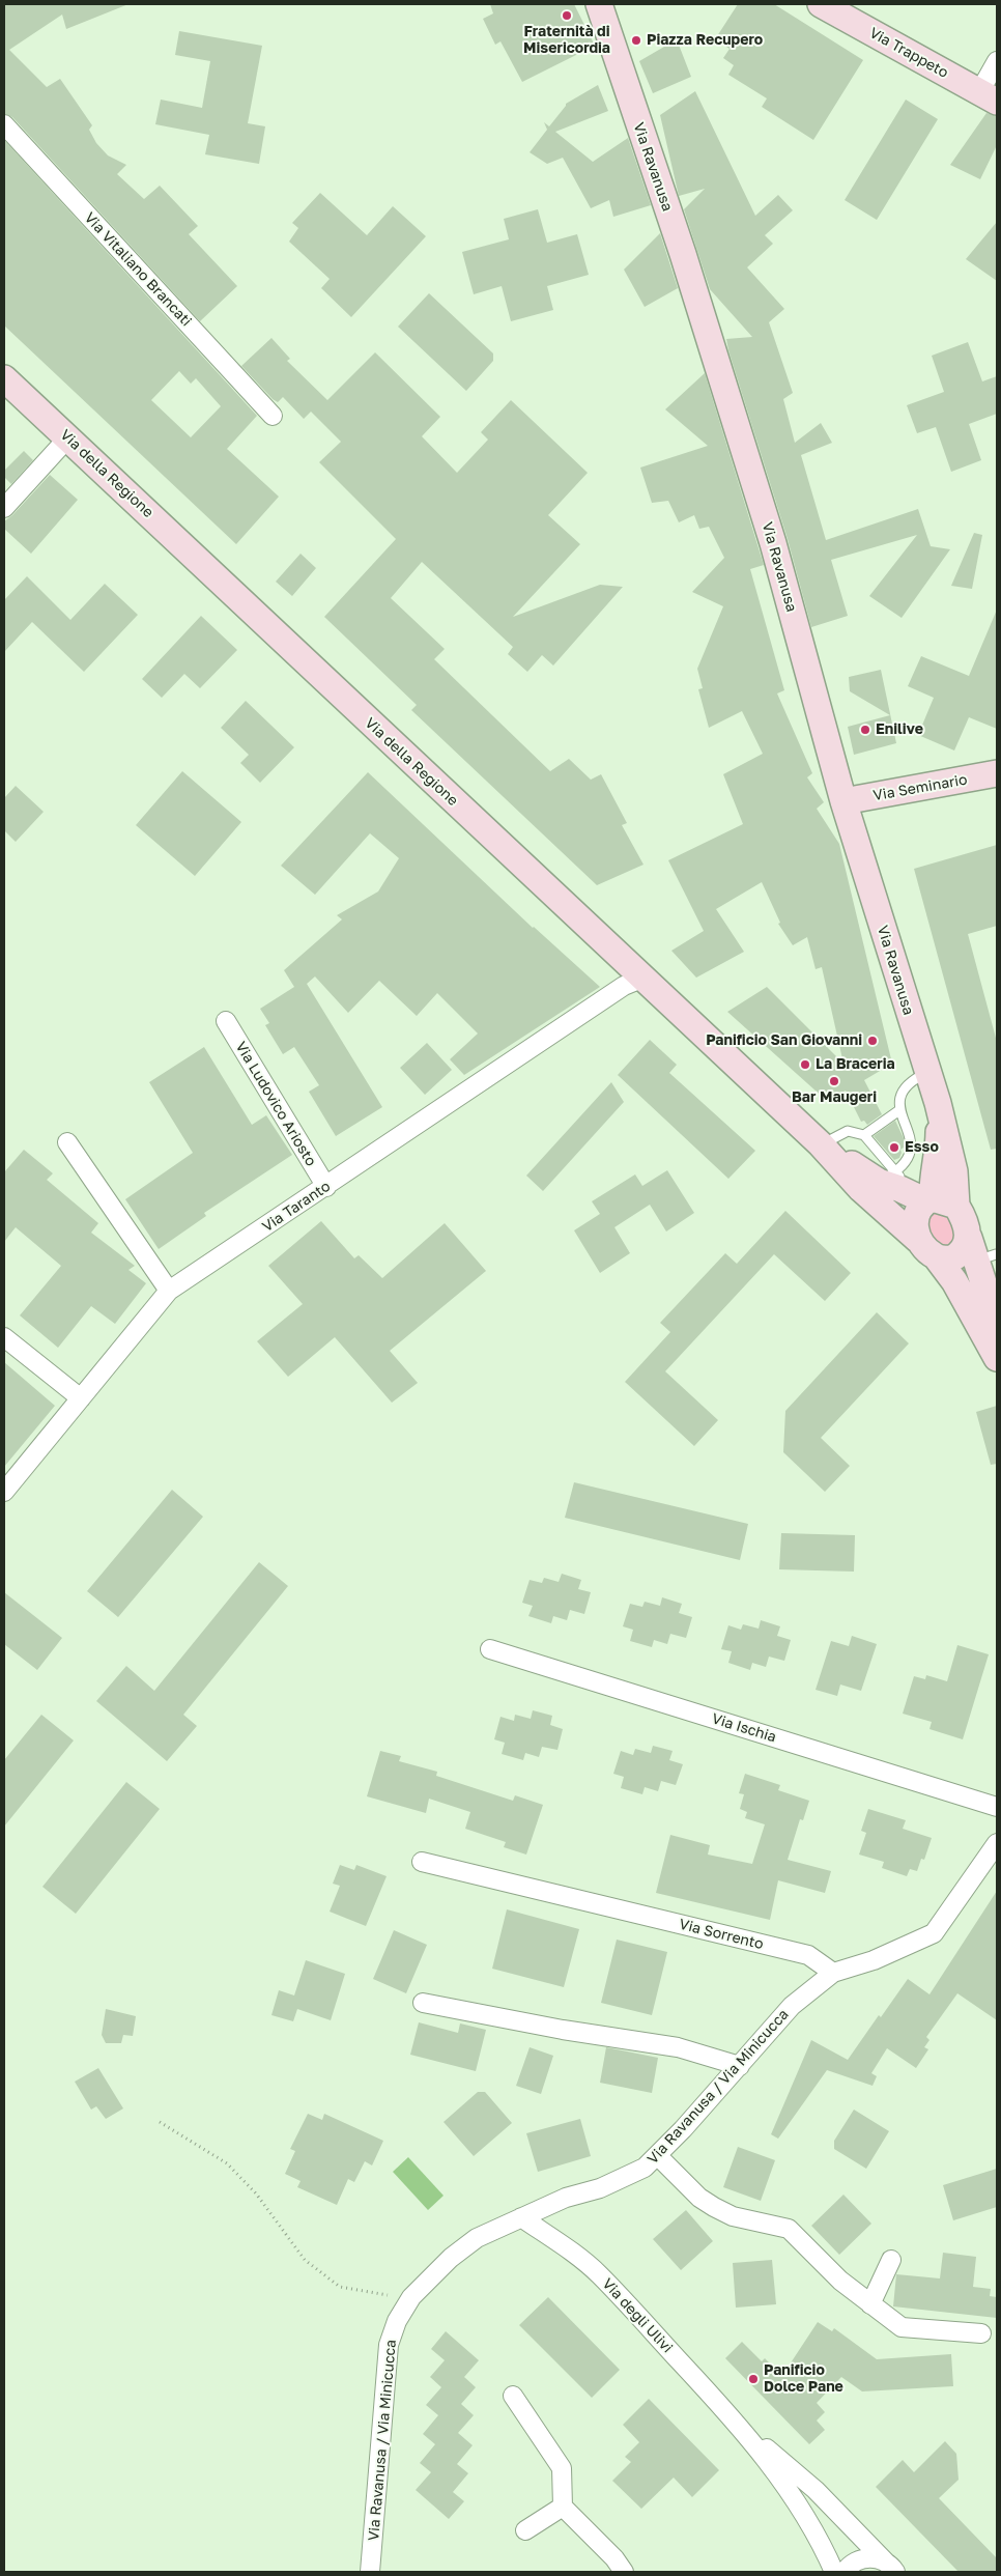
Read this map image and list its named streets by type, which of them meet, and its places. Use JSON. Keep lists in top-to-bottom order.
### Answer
{
  "streets": {
    "main road": [
      "Via Trappeto",
      "Via Ravanusa",
      "Via della Regione",
      "Via Seminario"
    ],
    "street": [
      "Via Vitaliano Brancati",
      "Via Ludovico Ariosto",
      "Via Taranto",
      "Via Ischia",
      "Via Sorrento",
      "Via Ravanusa / Via Minicucca",
      "Via degli Ulivi"
    ]
  },
  "crossings": [
    ["Via Ravanusa", "Via Seminario"],
    ["Via della Regione", "Via Taranto"],
    ["Via Ludovico Ariosto", "Via Taranto"],
    ["Via Sorrento", "Via Ravanusa / Via Minicucca"],
    ["Via Ravanusa / Via Minicucca", "Via degli Ulivi"]
  ],
  "places": [
    "Fraternità di Misericordia",
    "Piazza Recupero",
    "Enilive",
    "Panificio San Giovanni",
    "La Braceria",
    "Bar Maugeri",
    "Esso",
    "Panificio Dolce Pane"
  ]
}
